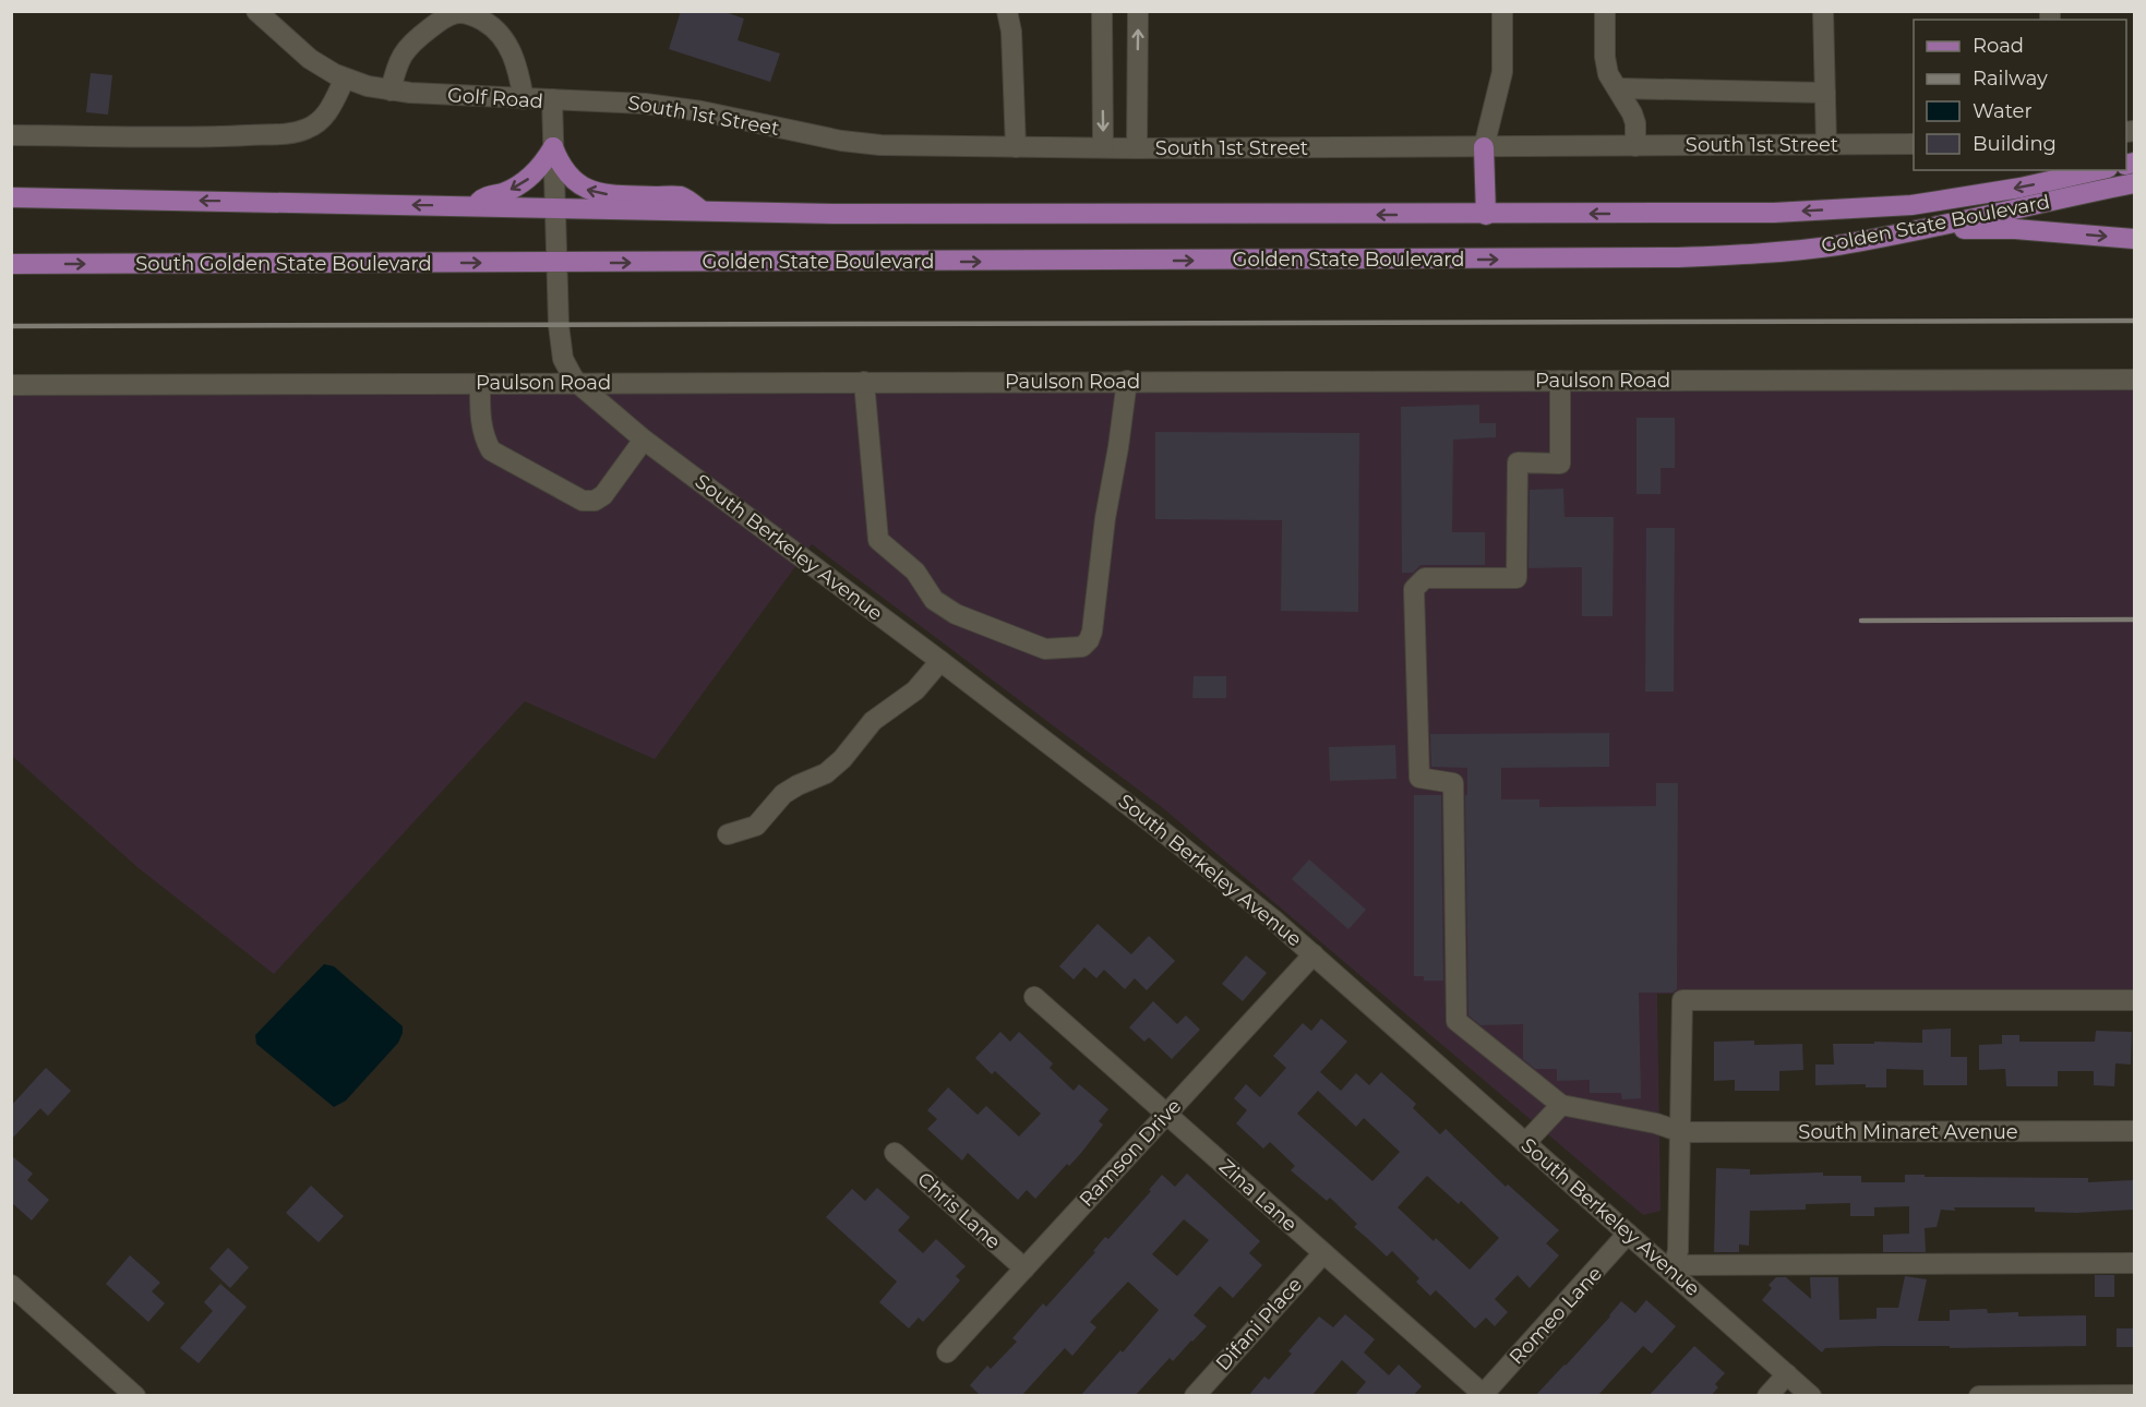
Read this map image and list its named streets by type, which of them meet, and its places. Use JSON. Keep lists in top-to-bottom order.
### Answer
{
  "streets": {
    "main road": ["Golden State Boulevard", "South Golden State Boulevard"],
    "street": [
      "Golf Road",
      "South 1st Street",
      "Paulson Road",
      "South Berkeley Avenue",
      "South Minaret Avenue",
      "Ramson Drive",
      "Zina Lane",
      "Chris Lane",
      "Romeo Lane",
      "Difani Place"
    ]
  },
  "crossings": [
    ["Golf Road", "South 1st Street"],
    ["Golf Road", "Golden State Boulevard"],
    ["Golf Road", "South Golden State Boulevard"],
    ["Golf Road", "Paulson Road"],
    ["Golf Road", "South Berkeley Avenue"],
    ["Golden State Boulevard", "South Golden State Boulevard"],
    ["Paulson Road", "South Berkeley Avenue"],
    ["South Berkeley Avenue", "Ramson Drive"],
    ["South Berkeley Avenue", "Romeo Lane"],
    ["Ramson Drive", "Zina Lane"],
    ["Ramson Drive", "Chris Lane"],
    ["Zina Lane", "Romeo Lane"],
    ["Zina Lane", "Difani Place"]
  ],
  "legend": [
    "Road",
    "Railway",
    "Water",
    "Building"
  ]
}
